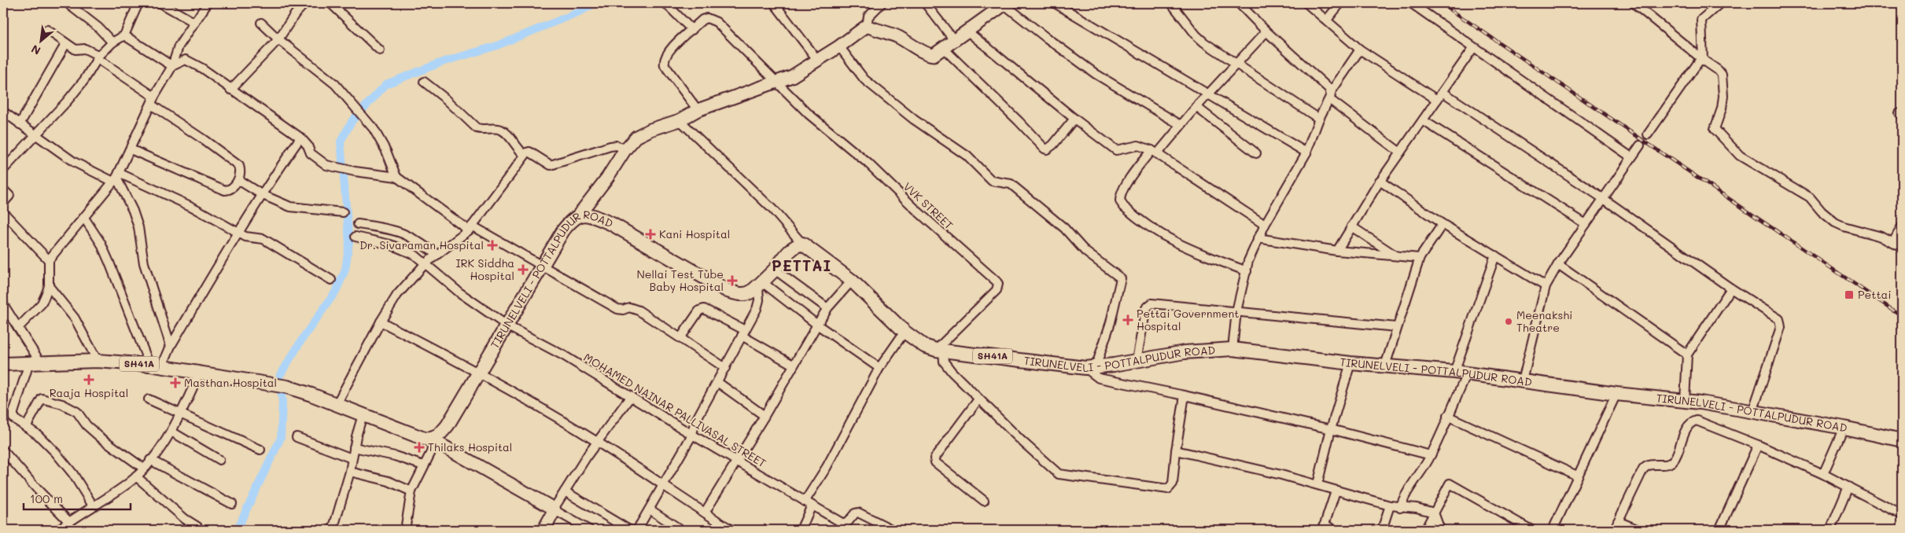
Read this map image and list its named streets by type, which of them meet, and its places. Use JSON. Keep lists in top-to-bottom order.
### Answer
{
  "streets": {
    "main road": ["TIRUNELVELI - POTTALPUDUR ROAD", "SH41A"],
    "street": ["VVK STREET", "MOHAMED NAINAR PALLIVASAL STREET"]
  },
  "crossings": [
    ["VVK STREET", "TIRUNELVELI - POTTALPUDUR ROAD"],
    ["TIRUNELVELI - POTTALPUDUR ROAD", "SH41A"],
    ["TIRUNELVELI - POTTALPUDUR ROAD", "MOHAMED NAINAR PALLIVASAL STREET"]
  ],
  "districts": ["PETTAI"],
  "places": {
    "health": [
      "Kani Hospital",
      "Dr. Sivaraman Hospital",
      "IRK Siddha Hospital",
      "Nellai Test Tube Baby Hospital",
      "Pettai Government Hospital",
      "Raaja Hospital",
      "Masthan Hospital",
      "Thilaks Hospital"
    ],
    "transit": ["Pettai"],
    "other": ["Meenakshi Theatre"]
  },
  "scale_bar": "100 m",
  "north": "bottom left"
}
